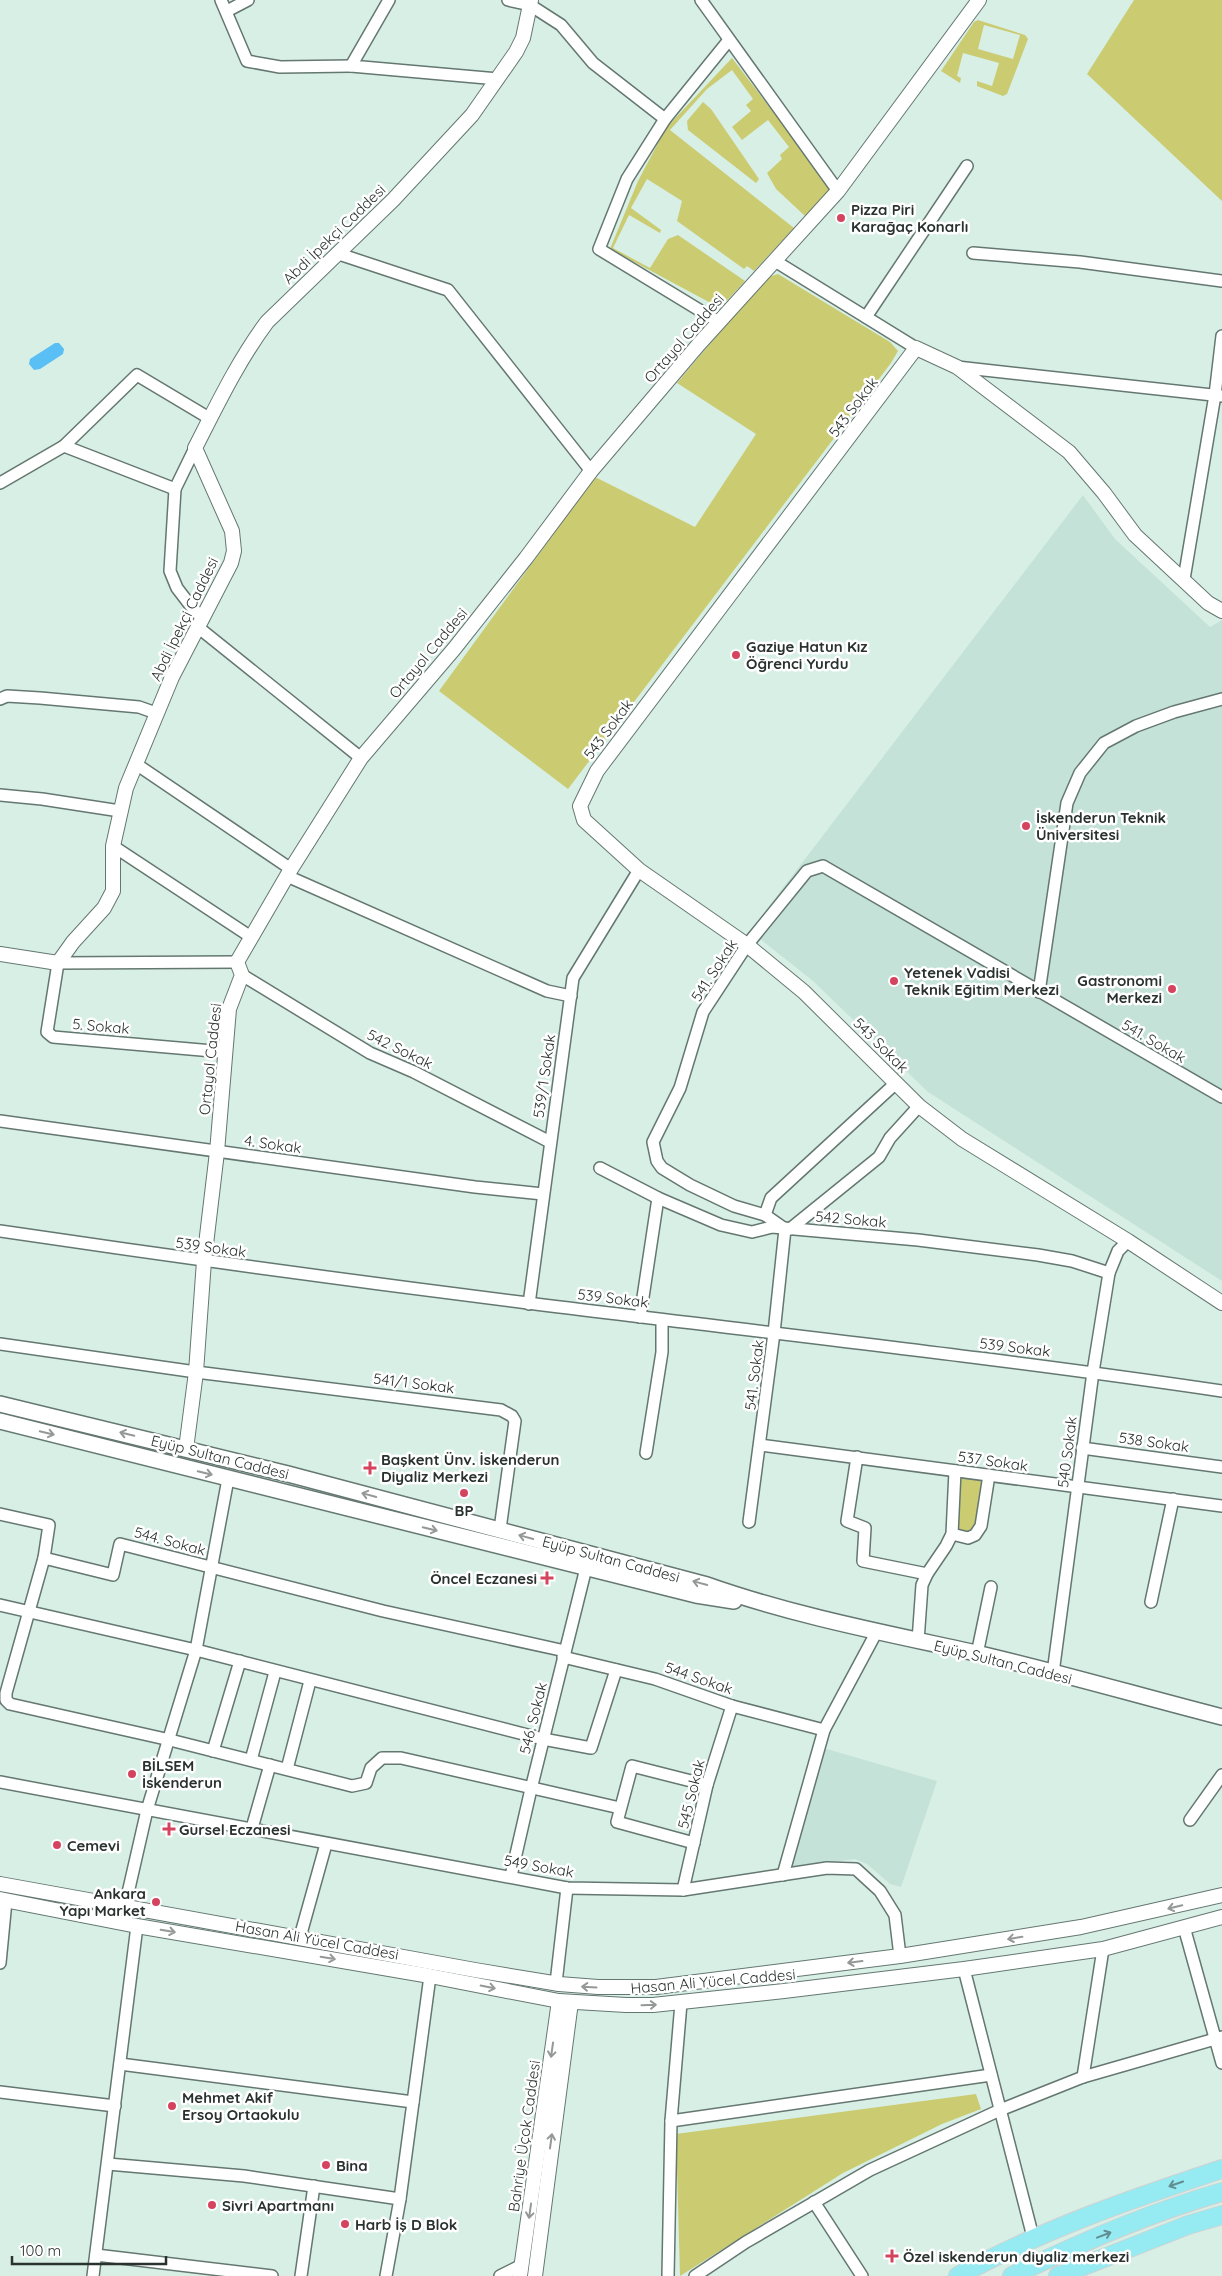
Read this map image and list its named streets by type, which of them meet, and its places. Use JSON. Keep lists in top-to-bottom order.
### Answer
{
  "streets": {
    "main road": ["Eyüp Sultan Caddesi"],
    "street": [
      "Abdi İpekçi Caddesi",
      "Ortayol Caddesi",
      "543 Sokak",
      "541. Sokak",
      "5. Sokak",
      "542 Sokak",
      "539/1 Sokak",
      "4. Sokak",
      "539 Sokak",
      "541/1 Sokak",
      "538 Sokak",
      "540 Sokak",
      "537 Sokak",
      "544. Sokak",
      "544 Sokak",
      "546. Sokak",
      "545 Sokak",
      "549 Sokak",
      "Hasan Ali Yücel Caddesi",
      "Bahriye Üçok Caddesi"
    ]
  },
  "crossings": [
    ["Abdi İpekçi Caddesi", "5. Sokak"],
    ["Ortayol Caddesi", "5. Sokak"],
    ["Ortayol Caddesi", "542 Sokak"],
    ["Ortayol Caddesi", "4. Sokak"],
    ["Ortayol Caddesi", "539 Sokak"],
    ["Ortayol Caddesi", "541/1 Sokak"],
    ["Ortayol Caddesi", "Eyüp Sultan Caddesi"],
    ["543 Sokak", "541. Sokak"],
    ["543 Sokak", "539/1 Sokak"],
    ["543 Sokak", "540 Sokak"],
    ["541. Sokak", "542 Sokak"],
    ["541. Sokak", "539 Sokak"],
    ["541. Sokak", "537 Sokak"],
    ["542 Sokak", "539/1 Sokak"],
    ["542 Sokak", "540 Sokak"],
    ["539/1 Sokak", "4. Sokak"],
    ["539/1 Sokak", "539 Sokak"],
    ["539 Sokak", "540 Sokak"],
    ["541/1 Sokak", "Eyüp Sultan Caddesi"],
    ["538 Sokak", "540 Sokak"],
    ["540 Sokak", "Eyüp Sultan Caddesi"],
    ["540 Sokak", "537 Sokak"],
    ["544. Sokak", "544 Sokak"],
    ["544. Sokak", "546. Sokak"],
    ["544 Sokak", "546. Sokak"],
    ["544 Sokak", "545 Sokak"],
    ["546. Sokak", "549 Sokak"],
    ["545 Sokak", "549 Sokak"],
    ["Hasan Ali Yücel Caddesi", "Bahriye Üçok Caddesi"]
  ],
  "places": {
    "other": [
      "Pizza Piri Karağaç Konarlı",
      "Gaziye Hatun Kız Öğrenci Yurdu",
      "İskenderun Teknik Üniversitesi",
      "Yetenek Vadisi Teknik Eğitim Merkezi",
      "Gastronomi Merkezi",
      "BP",
      "BİLSEM İskenderun",
      "Cemevi",
      "Ankara Yapı Market",
      "Mehmet Akif Ersoy Ortaokulu",
      "Bina",
      "Sivri Apartmanı",
      "Harb İş D Blok"
    ],
    "health": [
      "Başkent Ünv. İskenderun Diyaliz Merkezi",
      "Öncel Eczanesi",
      "Gursel Eczanesi",
      "Özel iskenderun diyaliz merkezi"
    ]
  },
  "scale_bar": "100 m"
}
